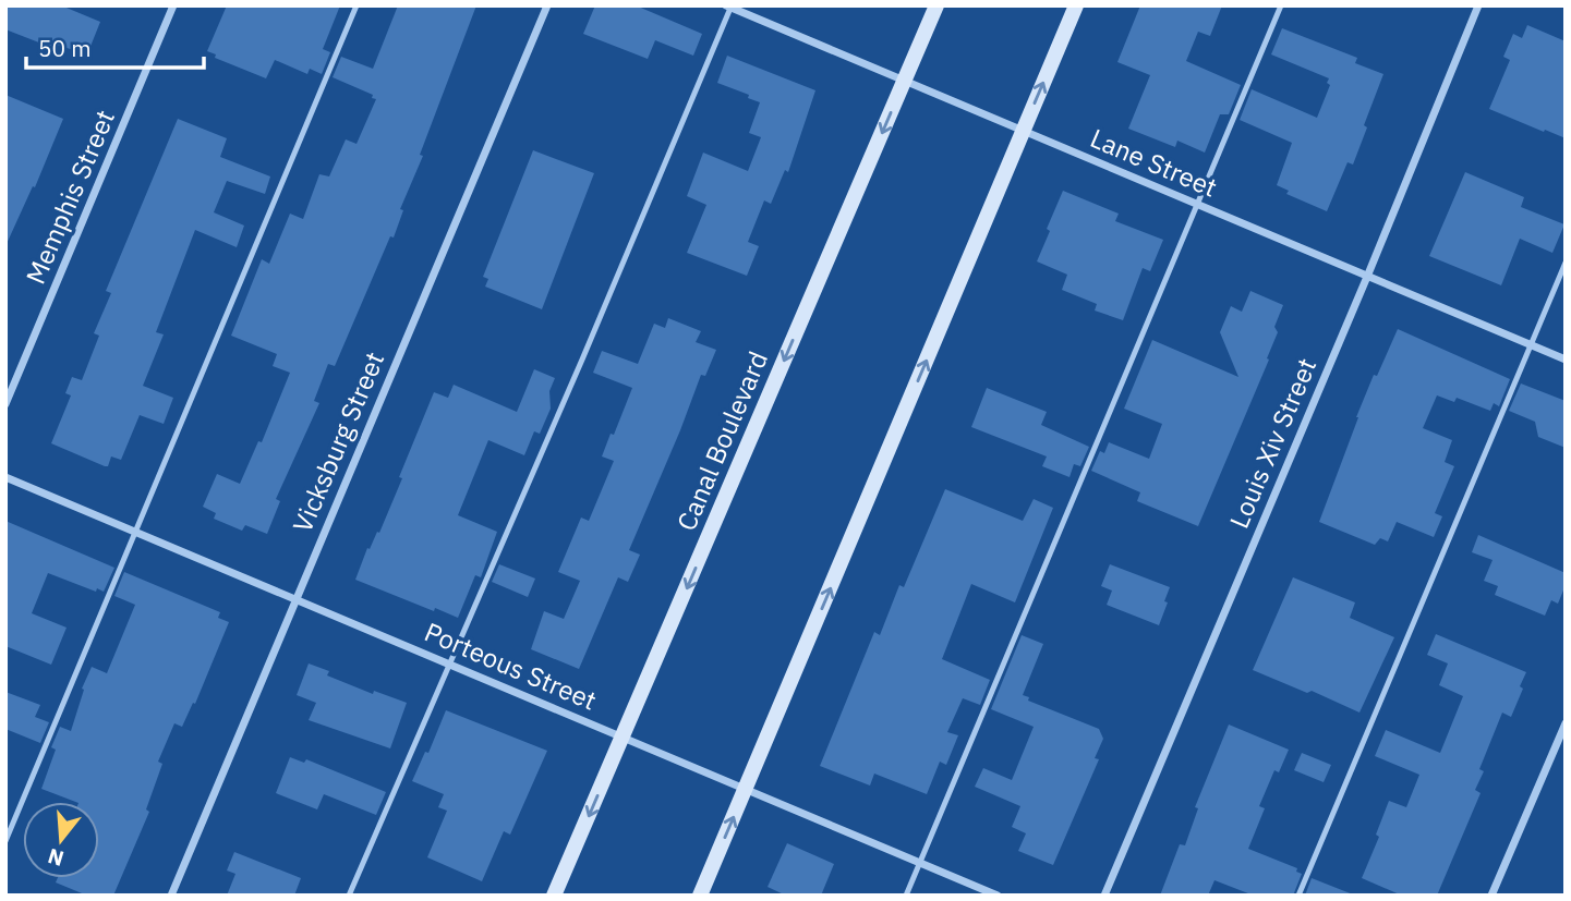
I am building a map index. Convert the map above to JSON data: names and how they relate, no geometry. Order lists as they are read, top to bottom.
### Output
{
  "streets": {
    "main road": ["Canal Boulevard"],
    "street": [
      "Lane Street",
      "Memphis Street",
      "Vicksburg Street",
      "Louis Xiv Street",
      "Porteous Street"
    ]
  },
  "crossings": [
    ["Lane Street", "Canal Boulevard"],
    ["Lane Street", "Louis Xiv Street"],
    ["Canal Boulevard", "Porteous Street"],
    ["Vicksburg Street", "Porteous Street"]
  ],
  "scale_bar": "50 m",
  "north": "bottom"
}
